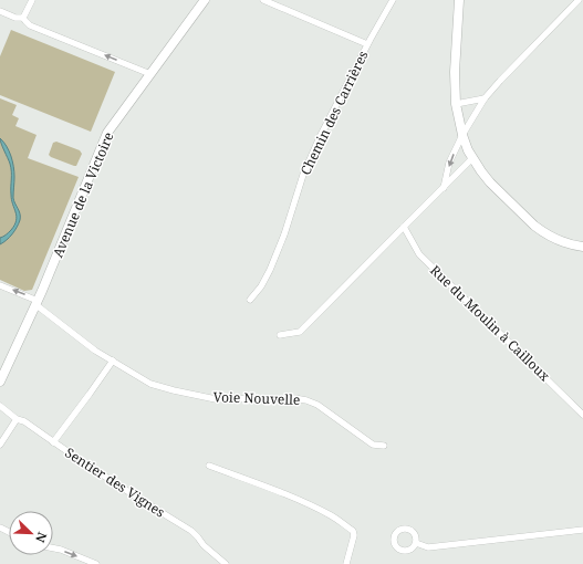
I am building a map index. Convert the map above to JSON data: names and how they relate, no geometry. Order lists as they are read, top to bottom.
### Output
{
  "streets": {
    "street": [
      "Chemin des Carrières",
      "Avenue de la Victoire",
      "Rue du Moulin à Cailloux",
      "Voie Nouvelle",
      "Sentier des Vignes"
    ]
  },
  "crossings": [
    ["Avenue de la Victoire", "Voie Nouvelle"]
  ],
  "north": "bottom right"
}
